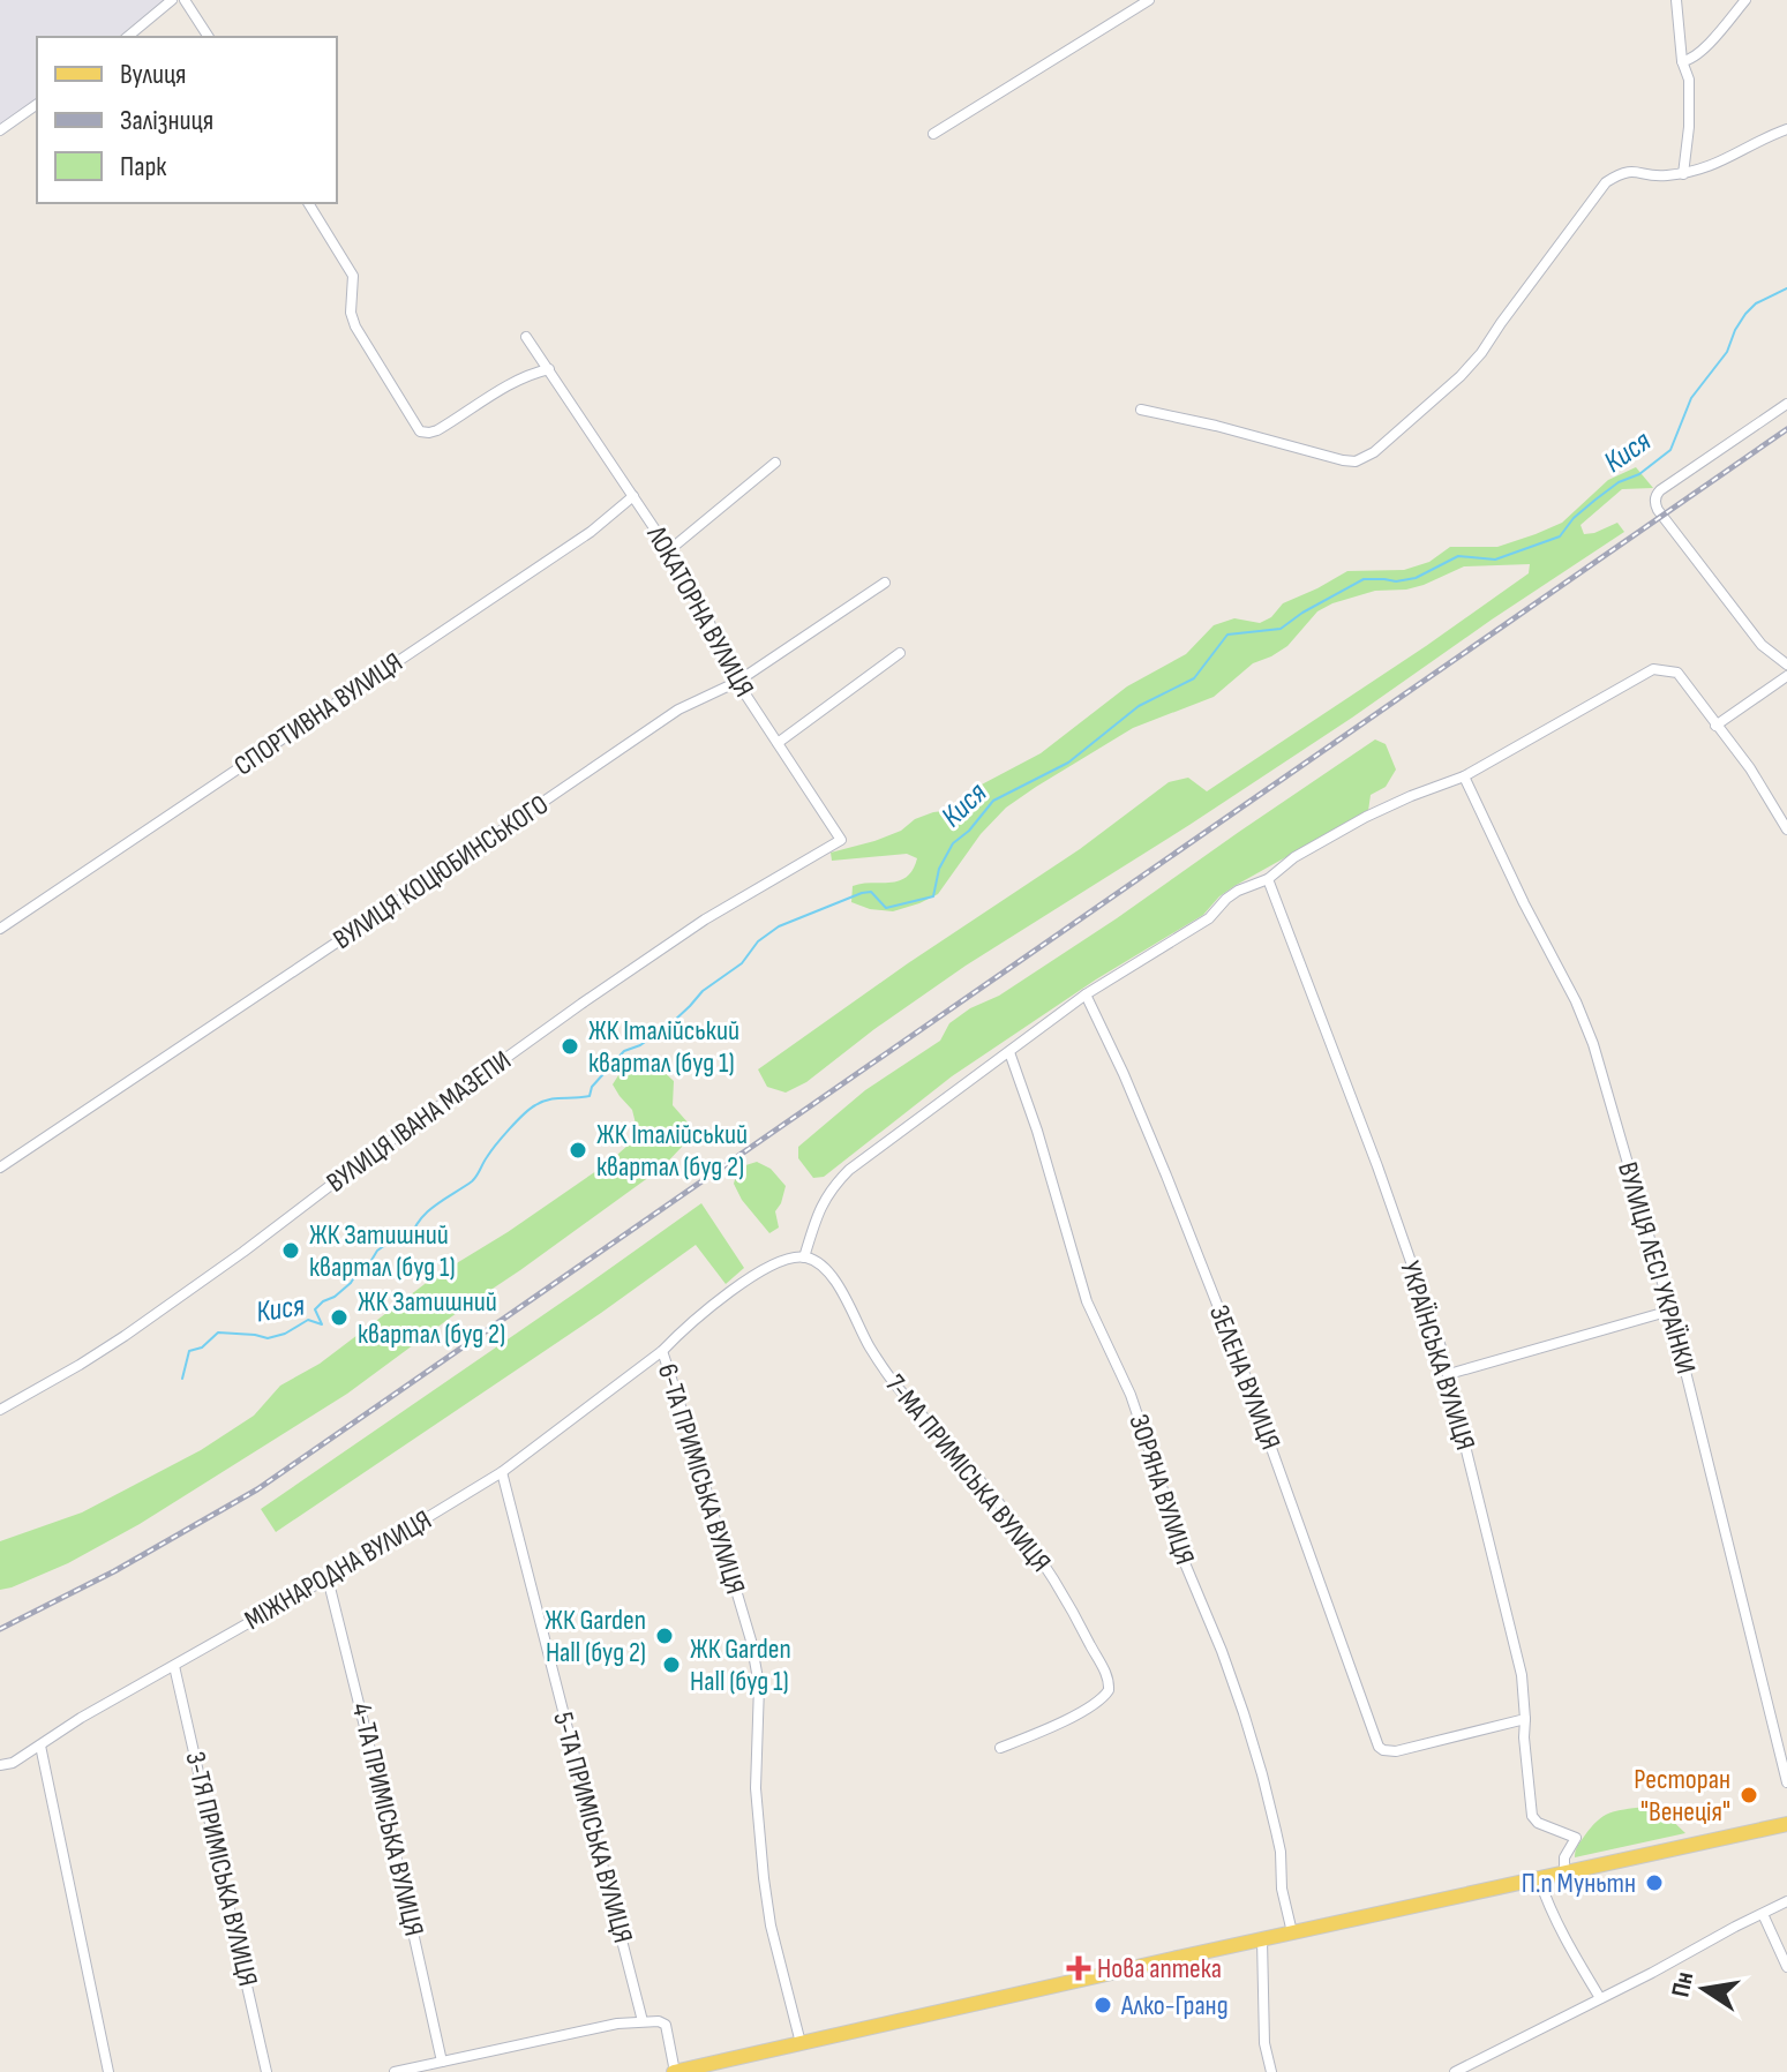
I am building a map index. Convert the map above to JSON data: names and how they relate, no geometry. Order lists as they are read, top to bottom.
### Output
{
  "streets": {
    "street": [
      "ЛОКАТОРНА ВУЛИЦЯ",
      "СПОРТИВНА ВУЛИЦЯ",
      "ВУЛИЦЯ КОЦЮБИНСЬКОГО",
      "ВУЛИЦЯ ІВАНА МАЗЕПИ",
      "ВУЛИЦЯ ЛЕСІ УКРАЇНКИ",
      "УКРАЇНСЬКА ВУЛИЦЯ",
      "ЗЕЛЕНА ВУЛИЦЯ",
      "7-МА ПРИМІСЬКА ВУЛИЦЯ",
      "6-ТА ПРИМІСЬКА ВУЛИЦЯ",
      "ЗОРЯНА ВУЛИЦЯ",
      "МІЖНАРОДНА ВУЛИЦЯ",
      "4-ТА ПРИМІСЬКА ВУЛИЦЯ",
      "5-ТА ПРИМІСЬКА ВУЛИЦЯ",
      "3-ТЯ ПРИМІСЬКА ВУЛИЦЯ"
    ]
  },
  "crossings": [
    ["ЛОКАТОРНА ВУЛИЦЯ", "СПОРТИВНА ВУЛИЦЯ"],
    ["ЛОКАТОРНА ВУЛИЦЯ", "ВУЛИЦЯ КОЦЮБИНСЬКОГО"],
    ["ЛОКАТОРНА ВУЛИЦЯ", "ВУЛИЦЯ ІВАНА МАЗЕПИ"],
    ["УКРАЇНСЬКА ВУЛИЦЯ", "ЗЕЛЕНА ВУЛИЦЯ"],
    ["7-МА ПРИМІСЬКА ВУЛИЦЯ", "МІЖНАРОДНА ВУЛИЦЯ"],
    ["6-ТА ПРИМІСЬКА ВУЛИЦЯ", "МІЖНАРОДНА ВУЛИЦЯ"],
    ["МІЖНАРОДНА ВУЛИЦЯ", "4-ТА ПРИМІСЬКА ВУЛИЦЯ"],
    ["МІЖНАРОДНА ВУЛИЦЯ", "5-ТА ПРИМІСЬКА ВУЛИЦЯ"],
    ["МІЖНАРОДНА ВУЛИЦЯ", "3-ТЯ ПРИМІСЬКА ВУЛИЦЯ"]
  ],
  "water": ["Кися"],
  "places": {
    "other": [
      "ЖК Італійський квартал (буд 1)",
      "ЖК Італійський квартал (буд 2)",
      "ЖК Затишний квартал (буд 1)",
      "ЖК Затишний квартал (буд 2)",
      "ЖК Garden Hall (буд 2)",
      "ЖК Garden Hall (буд 1)",
      "Ресторан \"Венеція\"",
      "П.п Муньтн",
      "Алко-Гранд"
    ],
    "health": ["Нова аптека"]
  },
  "legend": ["Вулиця", "Залізниця", "Парк"],
  "north": "left"
}
